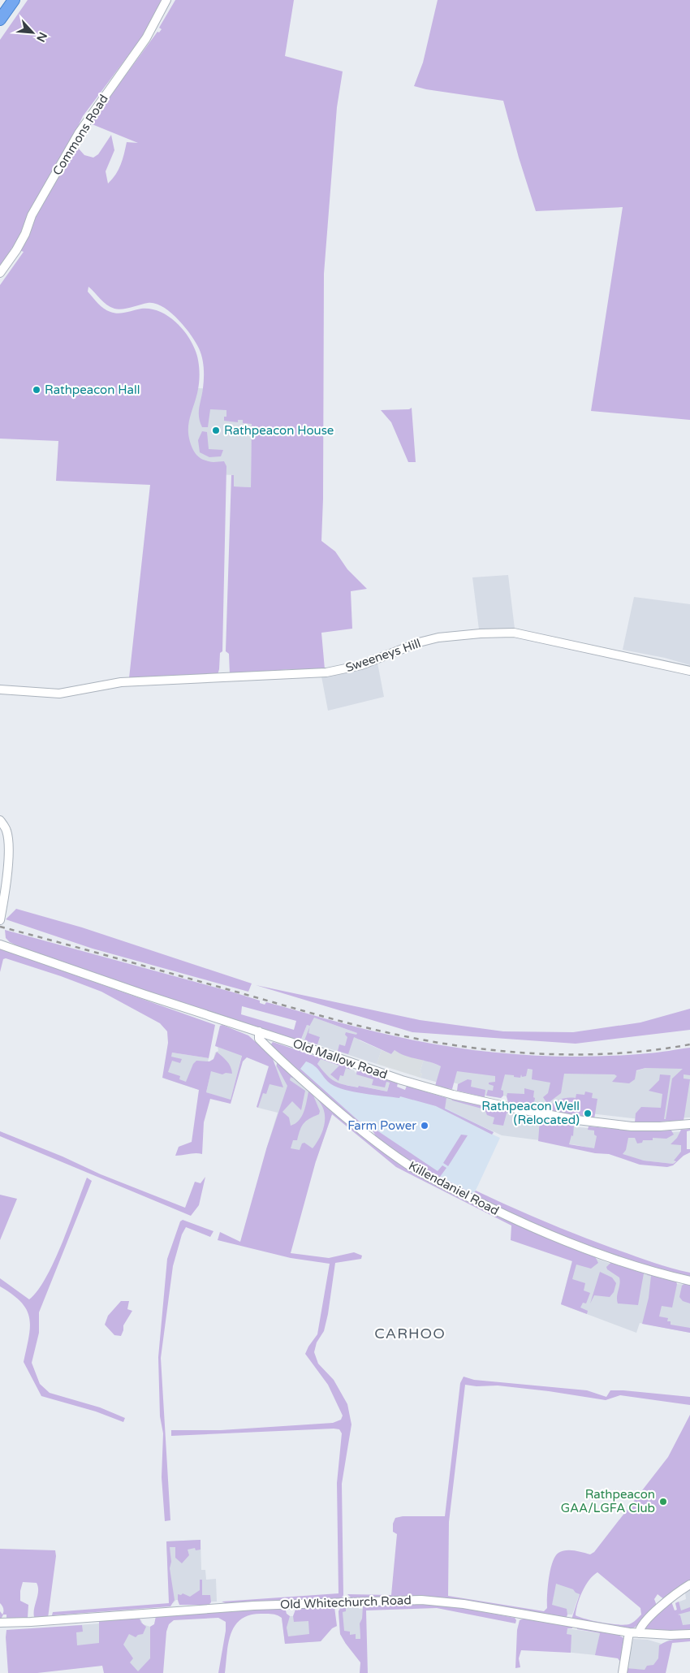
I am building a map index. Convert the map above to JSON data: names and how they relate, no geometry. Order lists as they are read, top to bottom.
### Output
{
  "streets": {
    "street": [
      "Commons Road",
      "Sweeneys Hill",
      "Old Mallow Road",
      "Killendaniel Road",
      "Old Whitechurch Road"
    ]
  },
  "crossings": [
    ["Old Mallow Road", "Killendaniel Road"]
  ],
  "districts": ["CARHOO"],
  "places": [
    "Rathpeacon Hall",
    "Rathpeacon House",
    "Rathpeacon Well (Relocated)",
    "Farm Power",
    "Rathpeacon GAA/LGFA Club"
  ],
  "north": "bottom right"
}
